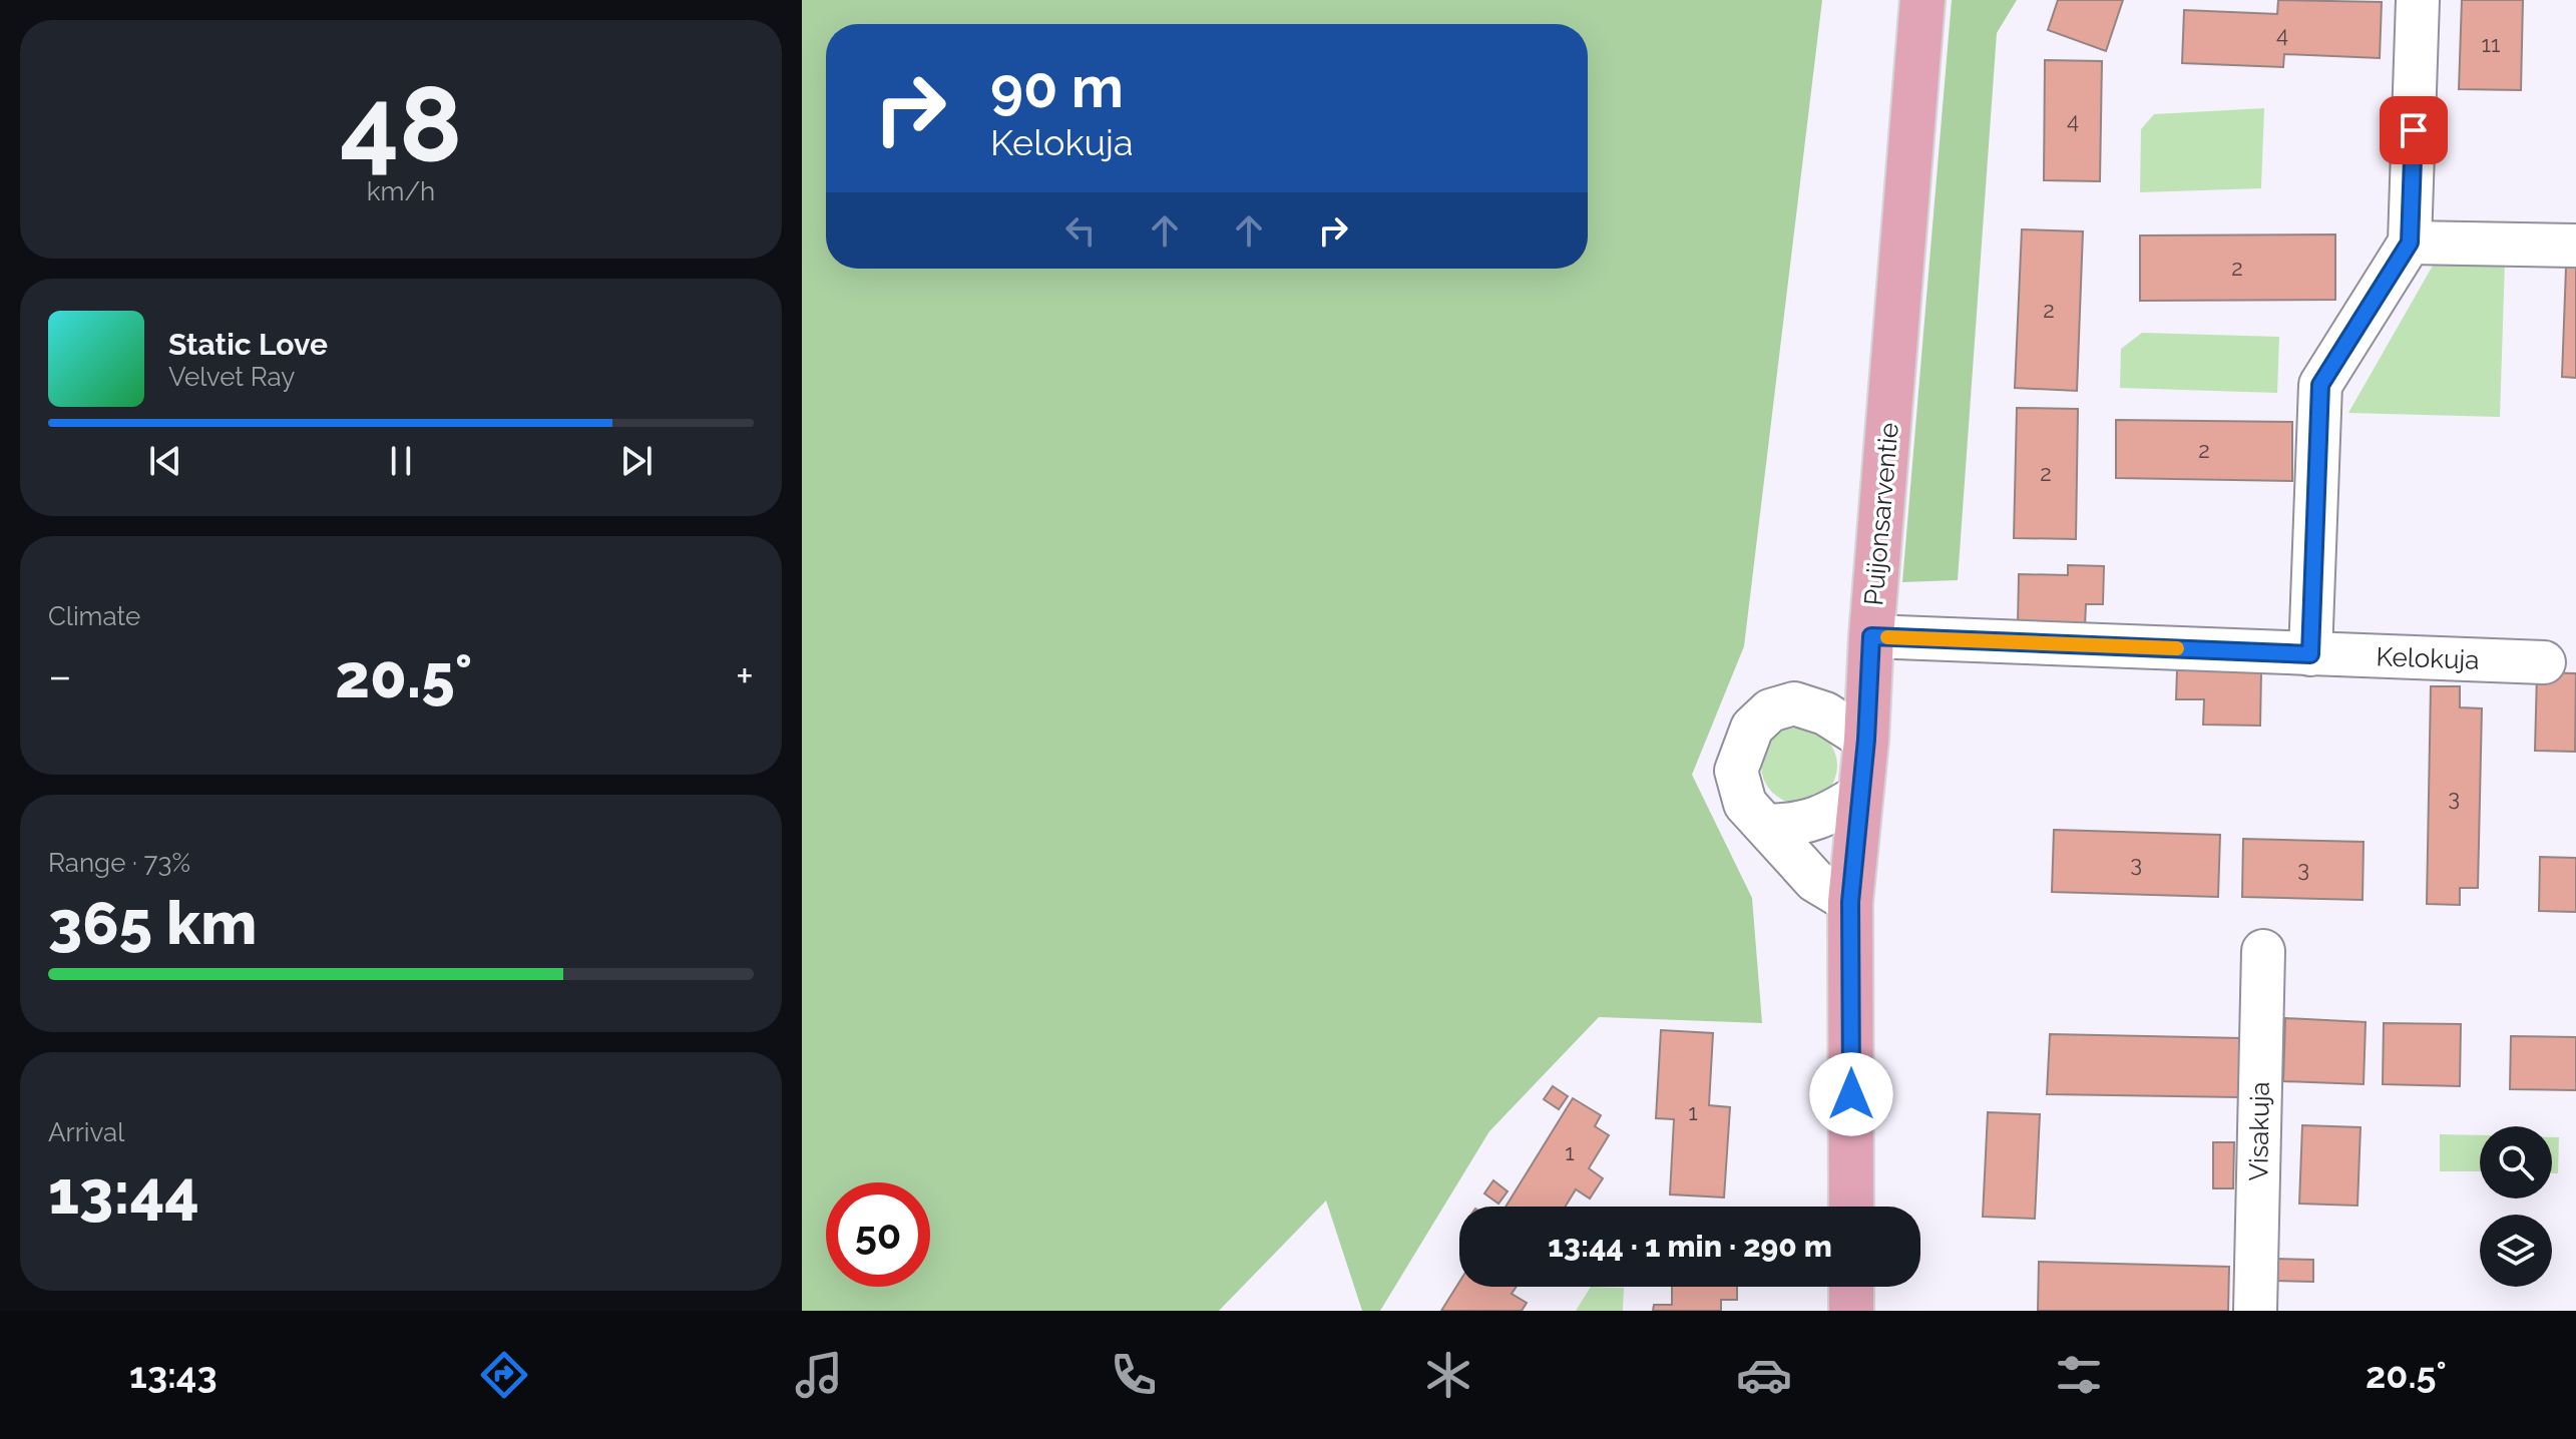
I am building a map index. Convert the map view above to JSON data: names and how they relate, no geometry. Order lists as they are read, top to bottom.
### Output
{
  "streets": {
    "main road": ["Puijonsarventie"],
    "street": ["Kelokuja", "Visakuja"]
  },
  "crossings": [
    ["Puijonsarventie", "Kelokuja"]
  ],
  "house_numbers": [
    "4",
    "11",
    "4",
    "2",
    "2",
    "2",
    "2",
    "3",
    "3",
    "3",
    "1",
    "1"
  ],
  "page": {
    "tile": [
      ["48", "km/h"],
      "Climate",
      ["Range · 73%", "365 km"],
      ["Arrival", "13:44"]
    ],
    "turn": ["90 m", "Kelokuja"],
    "song": ["Static Love", "Velvet Ray"],
    "heat": ["−", "20.5°", "+"],
    "limit": "50",
    "trip": "13:44 · 1 min · 290 m",
    "tabs": ["13:43", "20.5°"]
  }
}
